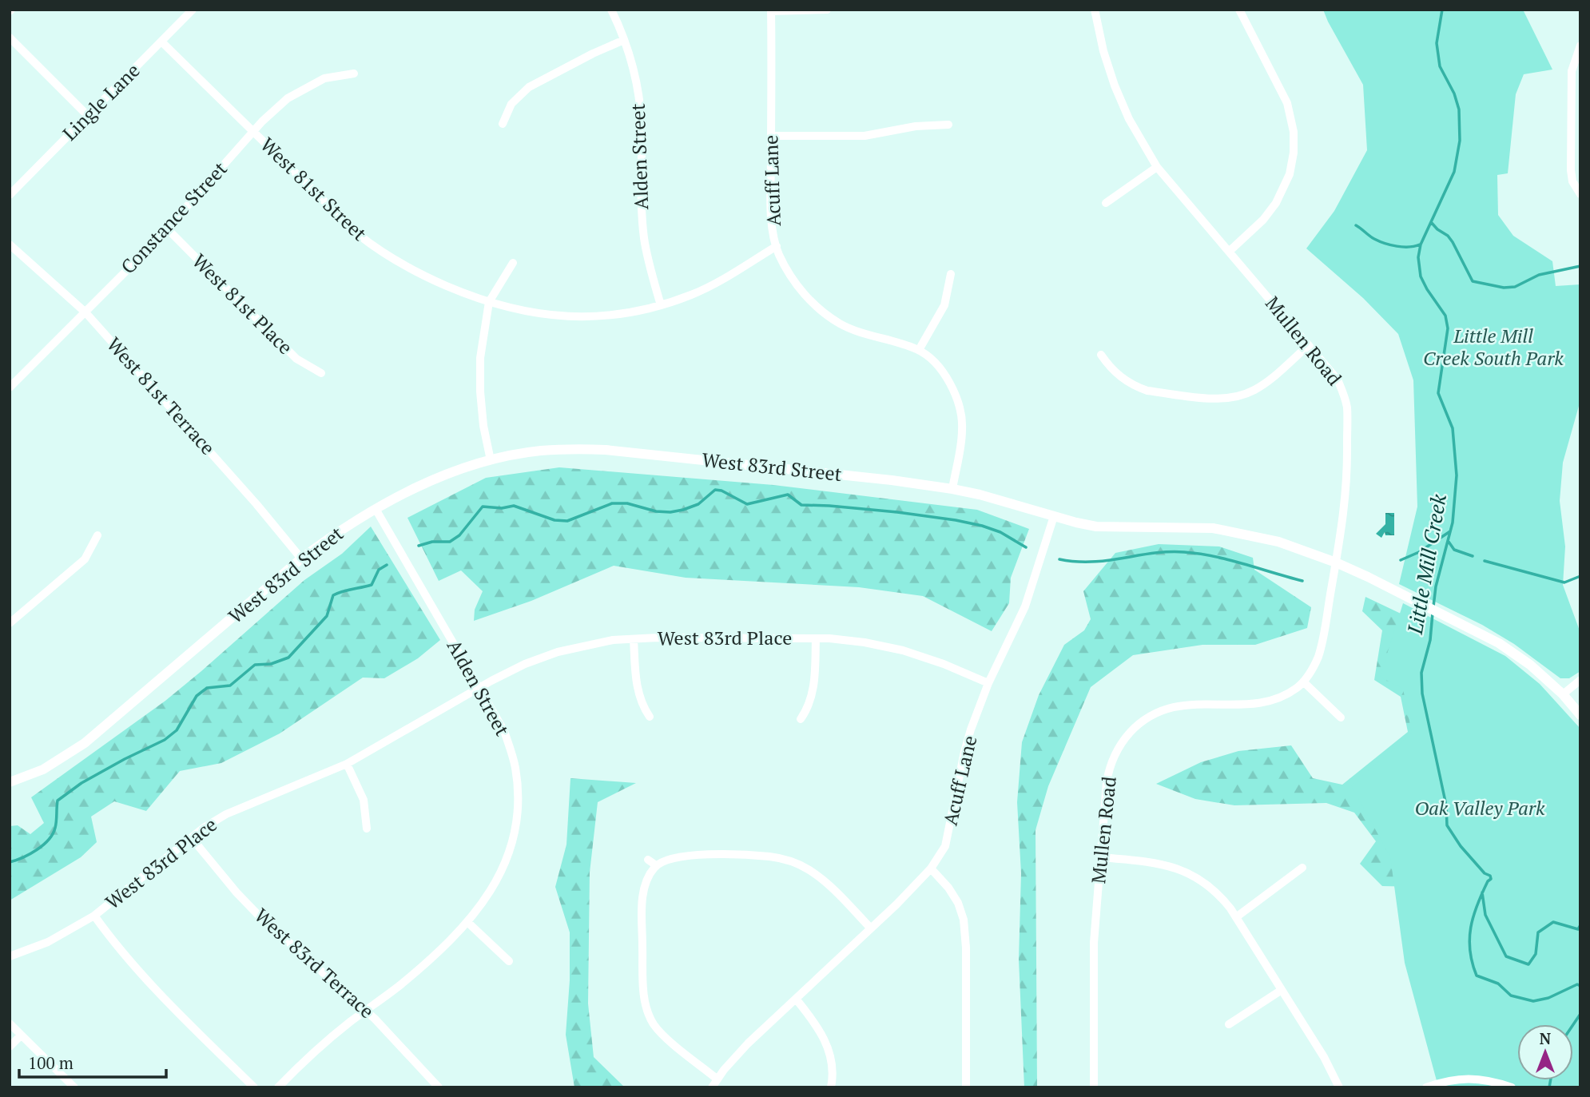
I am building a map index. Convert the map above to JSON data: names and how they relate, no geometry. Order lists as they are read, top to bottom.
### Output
{
  "streets": {
    "street": [
      "Lingle Lane",
      "Alden Street",
      "Acuff Lane",
      "West 81st Street",
      "Constance Street",
      "West 81st Place",
      "Mullen Road",
      "West 81st Terrace",
      "West 83rd Street",
      "West 83rd Place",
      "West 83rd Terrace"
    ]
  },
  "crossings": [
    ["Lingle Lane", "West 81st Street"],
    ["Alden Street", "West 81st Street"],
    ["Alden Street", "West 83rd Street"],
    ["Alden Street", "West 83rd Place"],
    ["Alden Street", "West 83rd Terrace"],
    ["Acuff Lane", "West 81st Street"],
    ["Acuff Lane", "West 83rd Street"],
    ["Acuff Lane", "West 83rd Place"],
    ["West 81st Street", "Constance Street"],
    ["Constance Street", "West 81st Place"],
    ["Constance Street", "West 81st Terrace"],
    ["Mullen Road", "West 83rd Street"],
    ["West 81st Terrace", "West 83rd Street"],
    ["West 83rd Place", "West 83rd Terrace"]
  ],
  "water": ["Little Mill Creek"],
  "parks": ["Little Mill Creek South Park", "Oak Valley Park"],
  "scale_bar": "100 m",
  "north": "top"
}
